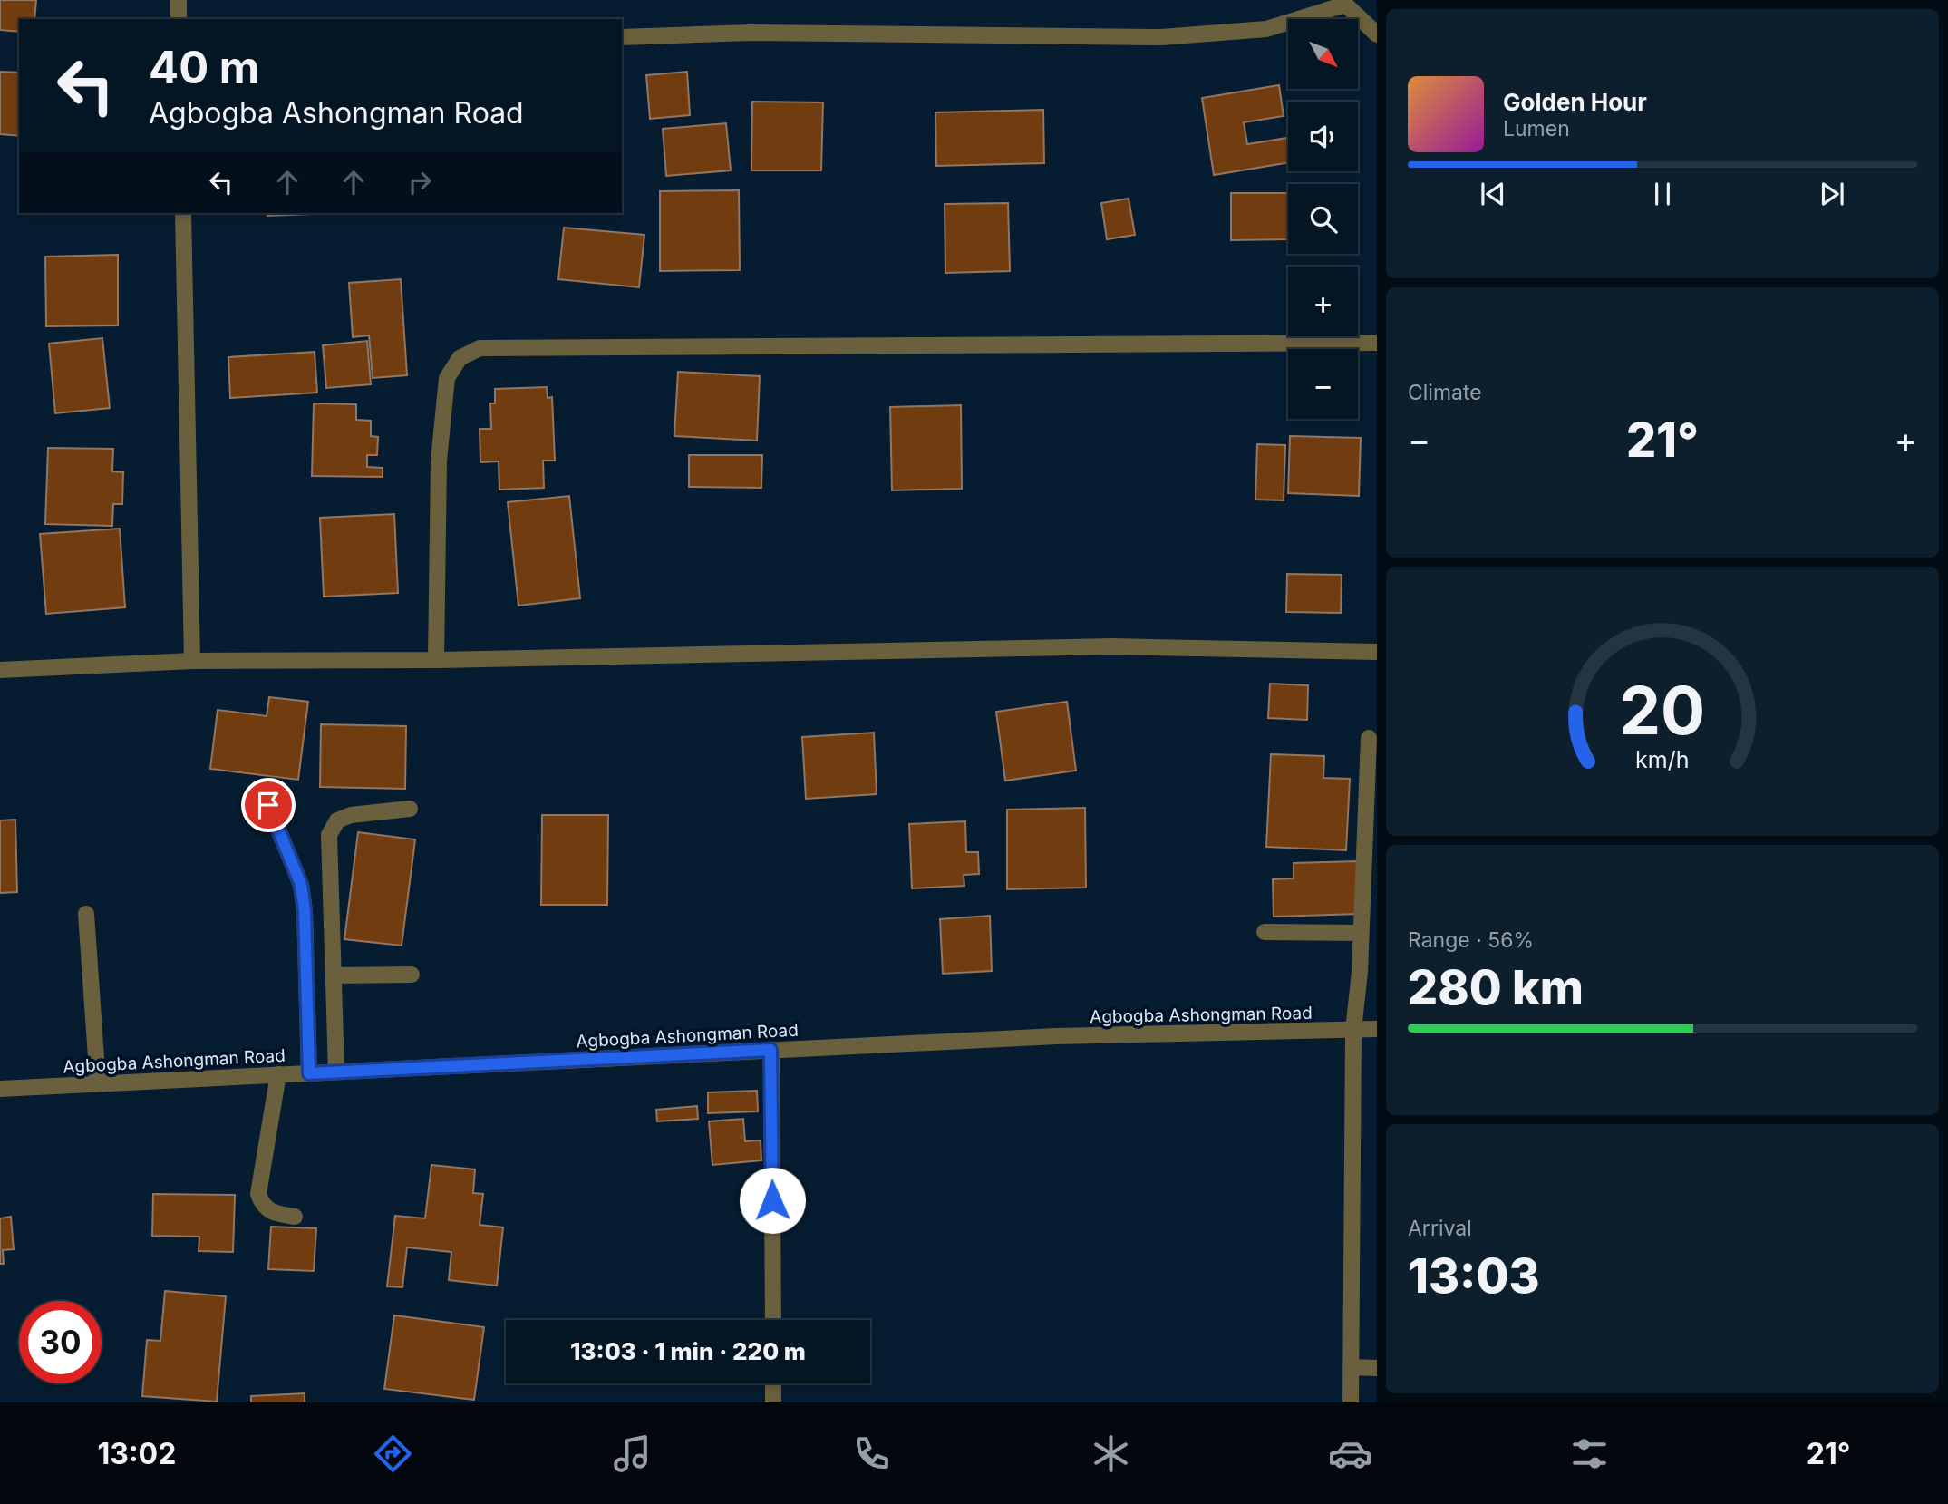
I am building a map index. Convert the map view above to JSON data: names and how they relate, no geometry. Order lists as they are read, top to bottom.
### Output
{
  "streets": {
    "street": ["Agbogba Ashongman Road"]
  },
  "north": "bottom right",
  "page": {
    "map_buttons": ["+", "−"],
    "turn": ["40 m", "Agbogba Ashongman Road"],
    "song": ["Golden Hour", "Lumen"],
    "tile": [
      "Climate",
      ["Range · 56%", "280 km"],
      ["Arrival", "13:03"]
    ],
    "heat": ["−", "21°", "+"],
    "limit": "30",
    "trip": "13:03 · 1 min · 220 m",
    "tabs": ["13:02", "21°"],
    "gauge": ["20", "km/h"]
  }
}
